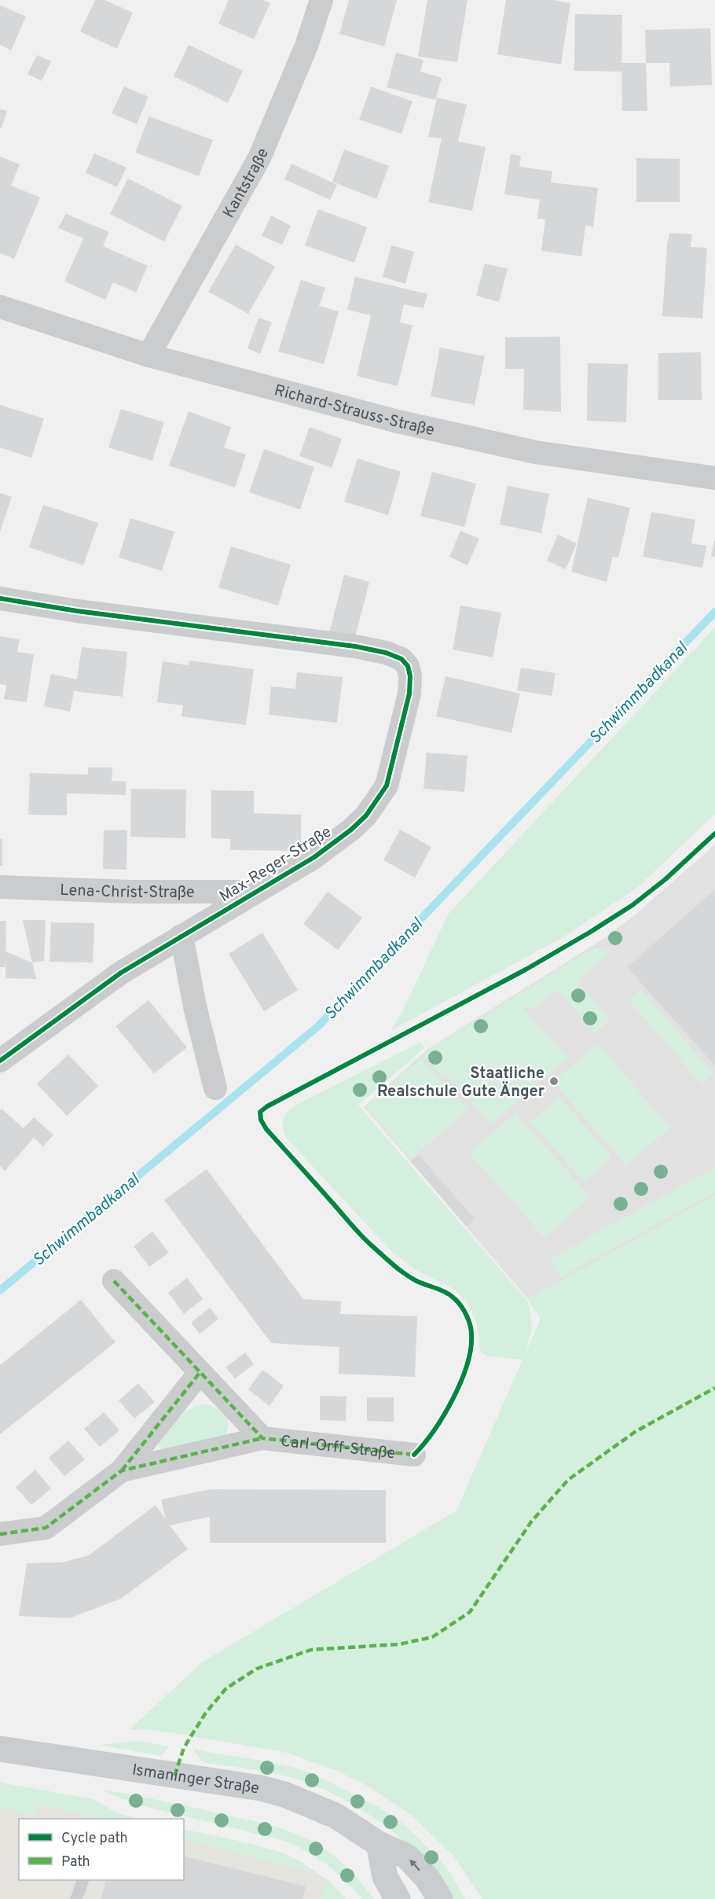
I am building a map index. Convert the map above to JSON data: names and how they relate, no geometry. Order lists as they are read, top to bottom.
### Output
{
  "streets": {
    "street": [
      "Kantstraße",
      "Richard-Strauss-Straße",
      "Max-Reger-Straße",
      "Lena-Christ-Straße",
      "Carl-Orff-Straße",
      "Ismaninger Straße"
    ]
  },
  "crossings": [
    ["Kantstraße", "Richard-Strauss-Straße"],
    ["Max-Reger-Straße", "Lena-Christ-Straße"]
  ],
  "water": ["Schwimmbadkanal"],
  "places": ["Staatliche Realschule Gute Änger"],
  "legend": ["Cycle path", "Path"]
}
